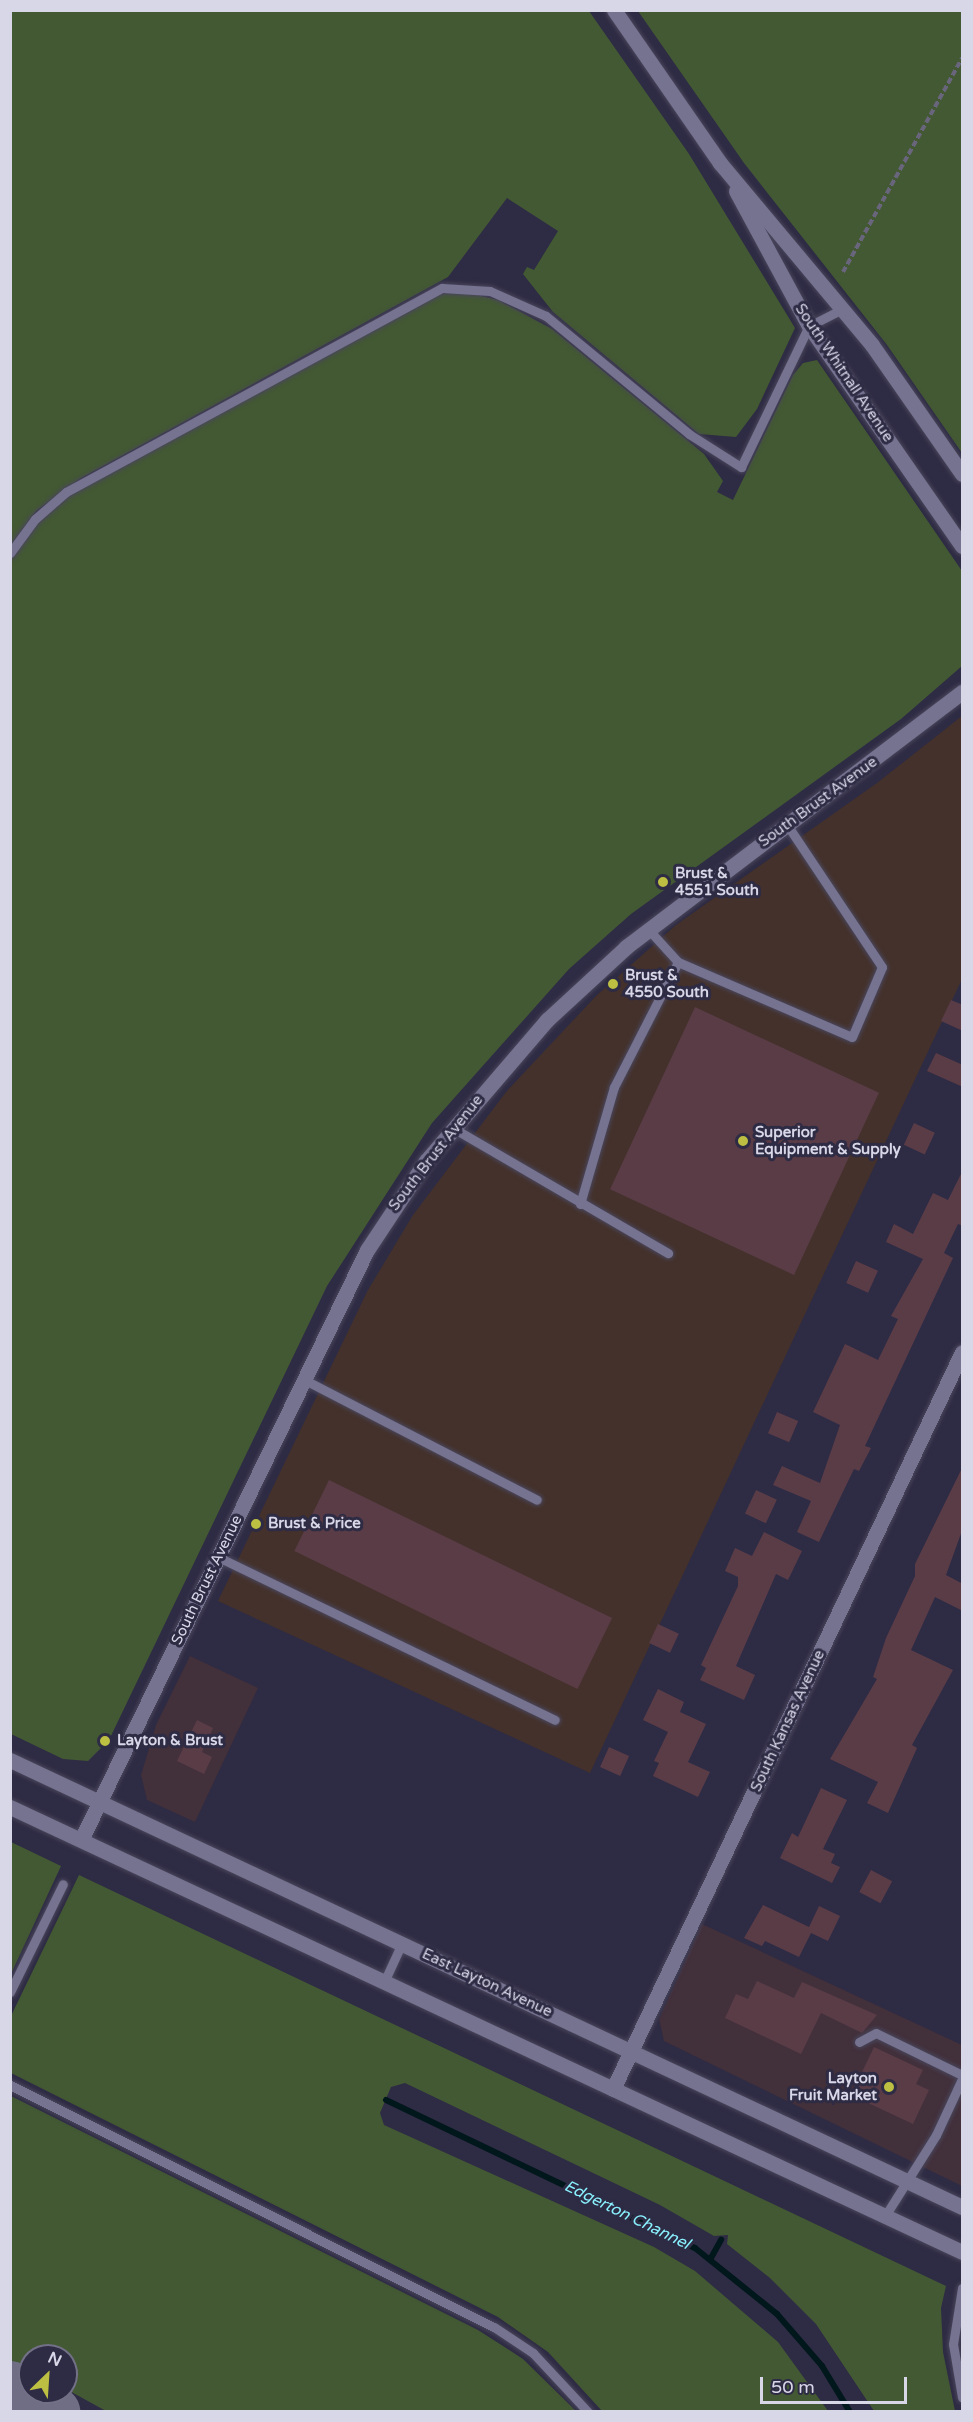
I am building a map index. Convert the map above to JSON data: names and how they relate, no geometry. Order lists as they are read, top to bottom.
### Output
{
  "streets": {
    "street": [
      "South Whitnall Avenue",
      "South Brust Avenue",
      "South Kansas Avenue",
      "East Layton Avenue"
    ]
  },
  "crossings": [
    ["South Brust Avenue", "East Layton Avenue"],
    ["South Kansas Avenue", "East Layton Avenue"]
  ],
  "water": ["Edgerton Channel"],
  "places": [
    "Brust & 4551 South",
    "Brust & 4550 South",
    "Superior Equipment & Supply",
    "Brust & Price",
    "Layton & Brust",
    "Layton Fruit Market"
  ],
  "scale_bar": "50 m",
  "north": "top right"
}
